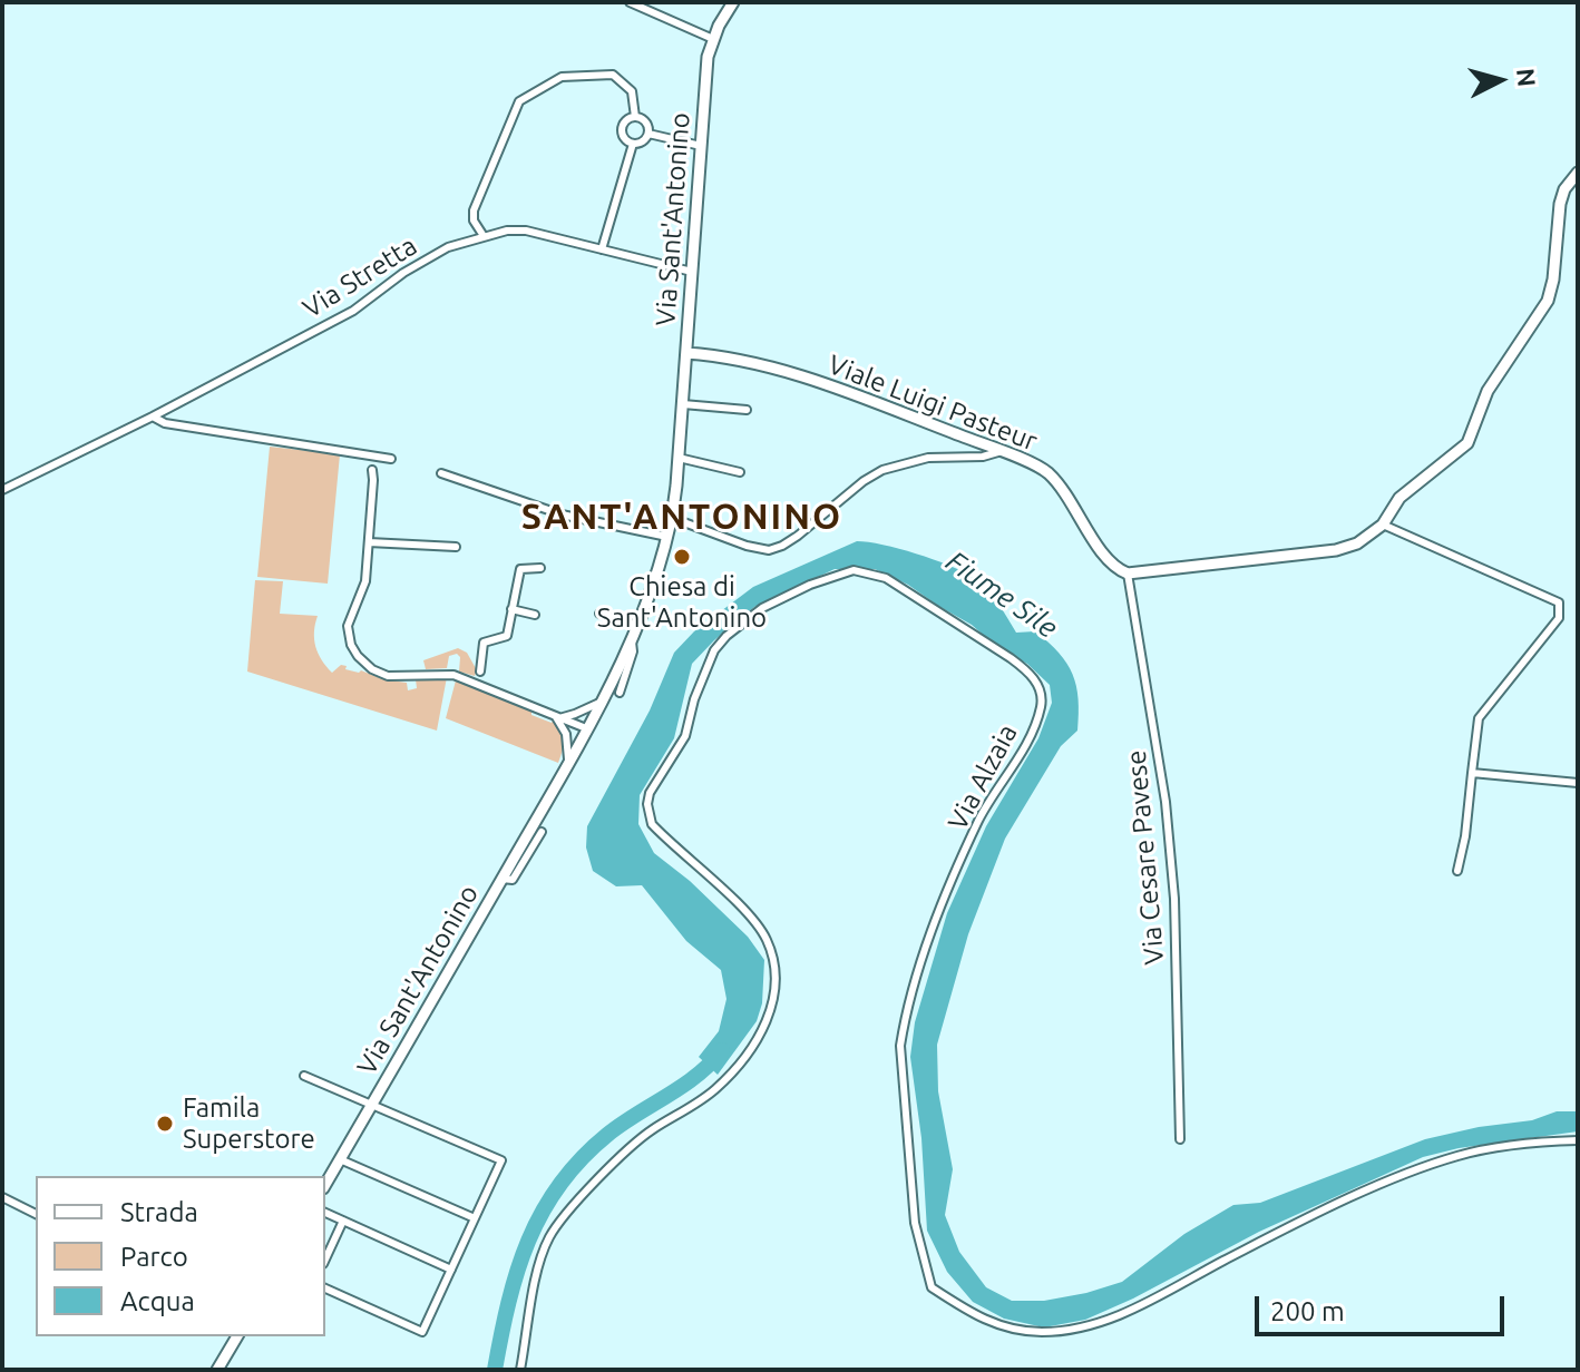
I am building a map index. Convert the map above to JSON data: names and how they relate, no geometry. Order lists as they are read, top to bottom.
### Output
{
  "streets": {
    "main road": ["Via Sant'Antonino", "Viale Luigi Pasteur"],
    "street": ["Via Stretta", "Via Alzaia", "Via Cesare Pavese"]
  },
  "crossings": [
    ["Via Sant'Antonino", "Via Stretta"],
    ["Via Sant'Antonino", "Viale Luigi Pasteur"],
    ["Viale Luigi Pasteur", "Via Cesare Pavese"]
  ],
  "districts": ["SANT'ANTONINO"],
  "water": ["Fiume Sile"],
  "places": ["Chiesa di Sant'Antonino", "Famila Superstore"],
  "legend": ["Strada", "Parco", "Acqua"],
  "scale_bar": "200 m",
  "north": "right"
}
